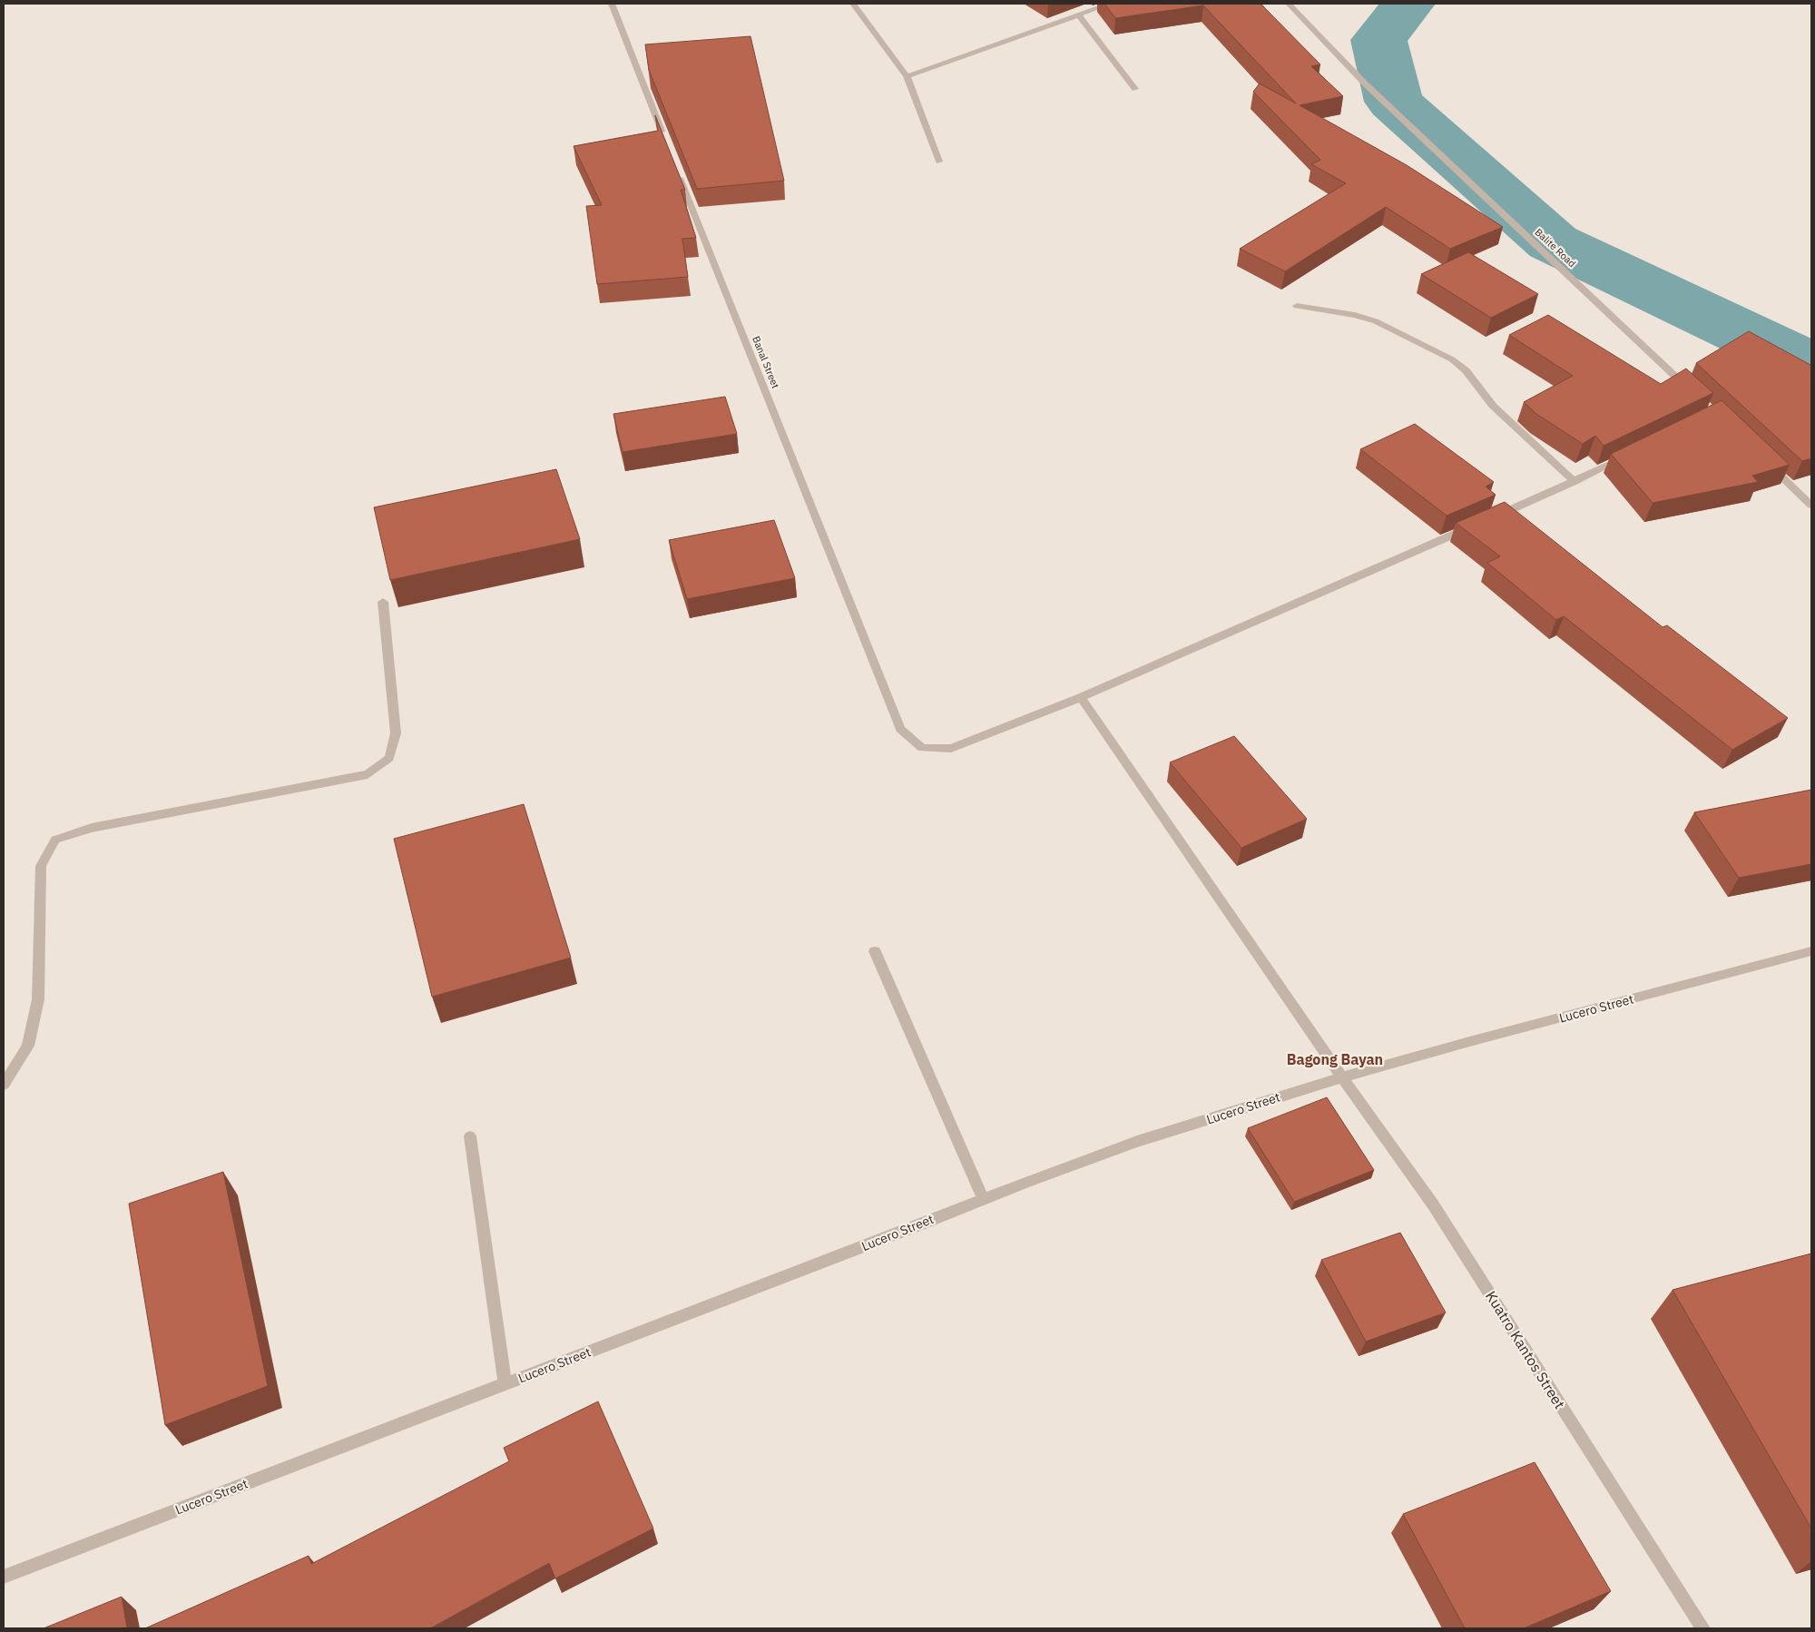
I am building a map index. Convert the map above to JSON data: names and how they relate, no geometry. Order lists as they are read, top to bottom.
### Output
{
  "streets": {
    "street": [
      "Balite Road",
      "Banal Street",
      "Lucero Street",
      "Kuatro Kantos Street"
    ]
  },
  "crossings": [
    ["Banal Street", "Kuatro Kantos Street"],
    ["Lucero Street", "Kuatro Kantos Street"]
  ],
  "districts": ["Bagong Bayan"]
}
